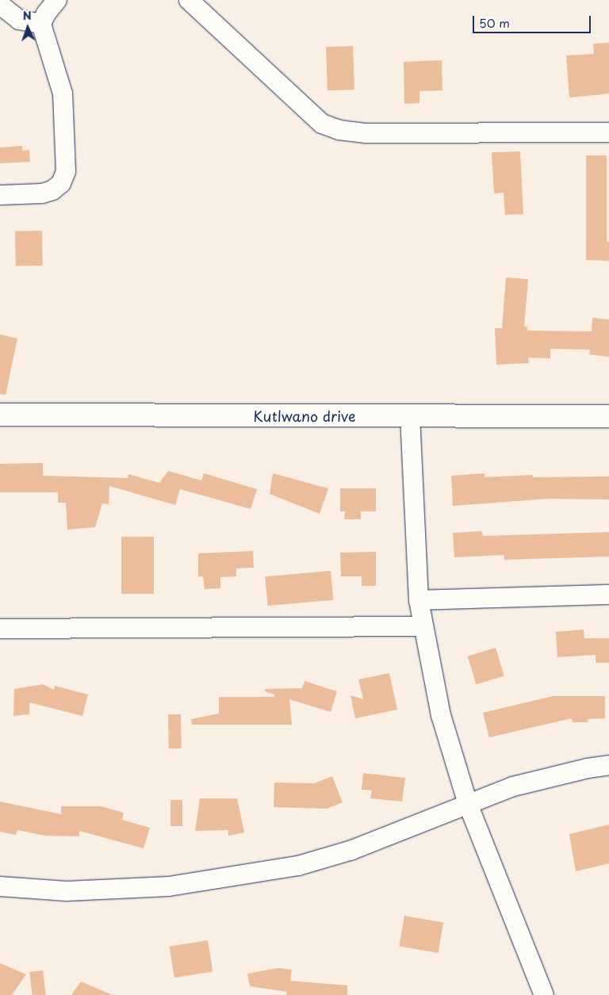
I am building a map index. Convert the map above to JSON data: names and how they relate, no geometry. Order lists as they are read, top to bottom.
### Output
{
  "streets": {
    "street": ["Kutlwano drive"]
  },
  "scale_bar": "50 m",
  "north": "top"
}
